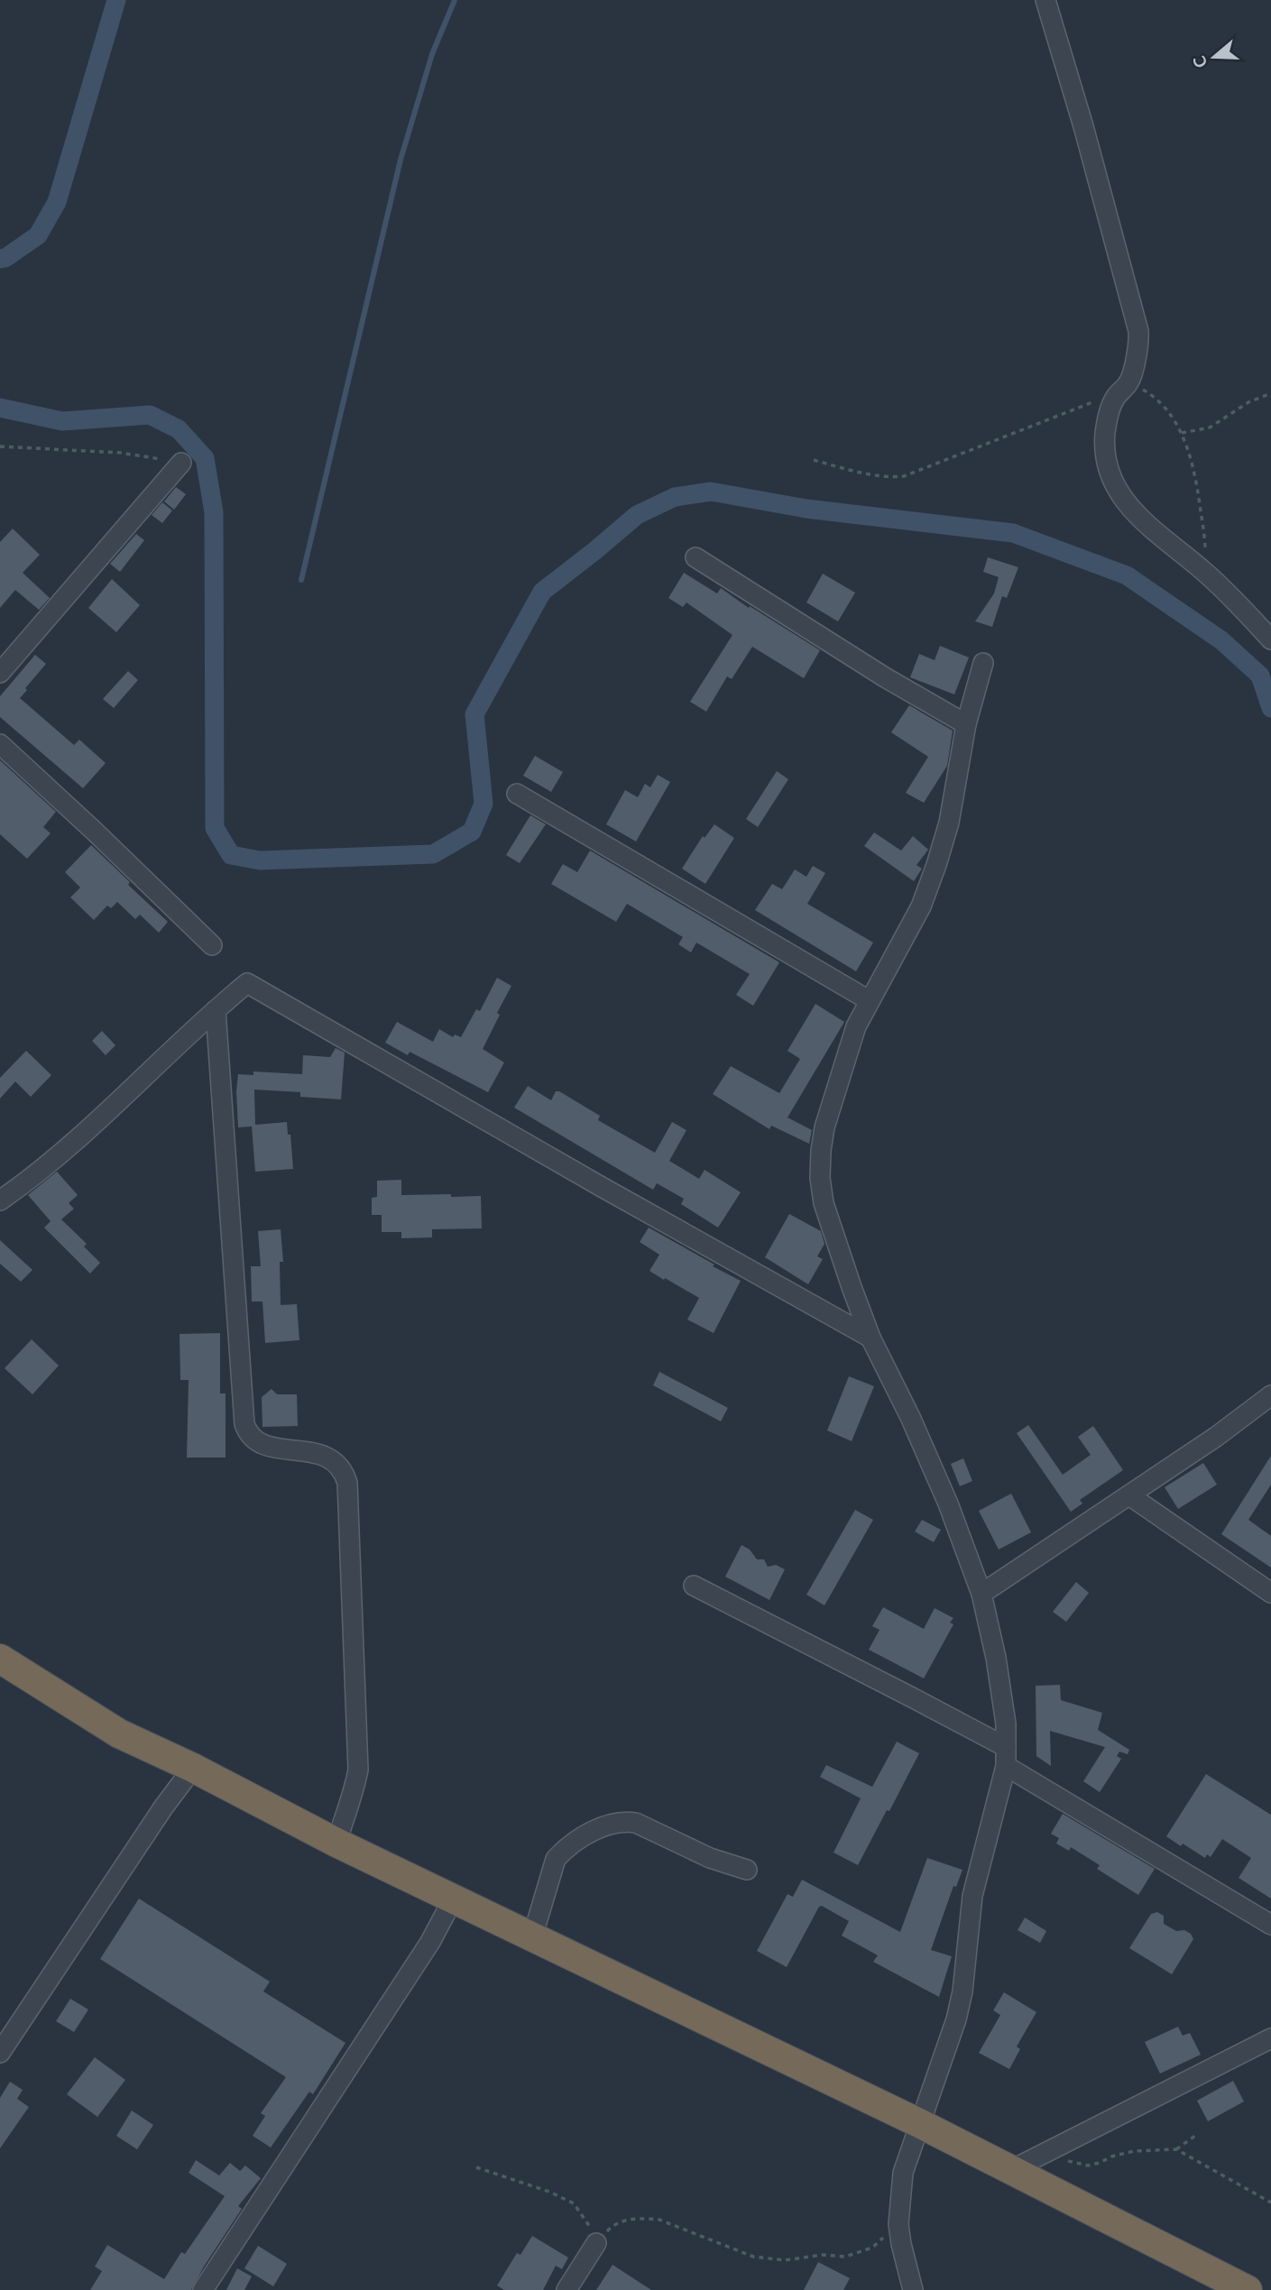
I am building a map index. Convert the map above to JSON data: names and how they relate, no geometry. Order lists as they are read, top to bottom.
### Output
{
  "north": "left"
}
